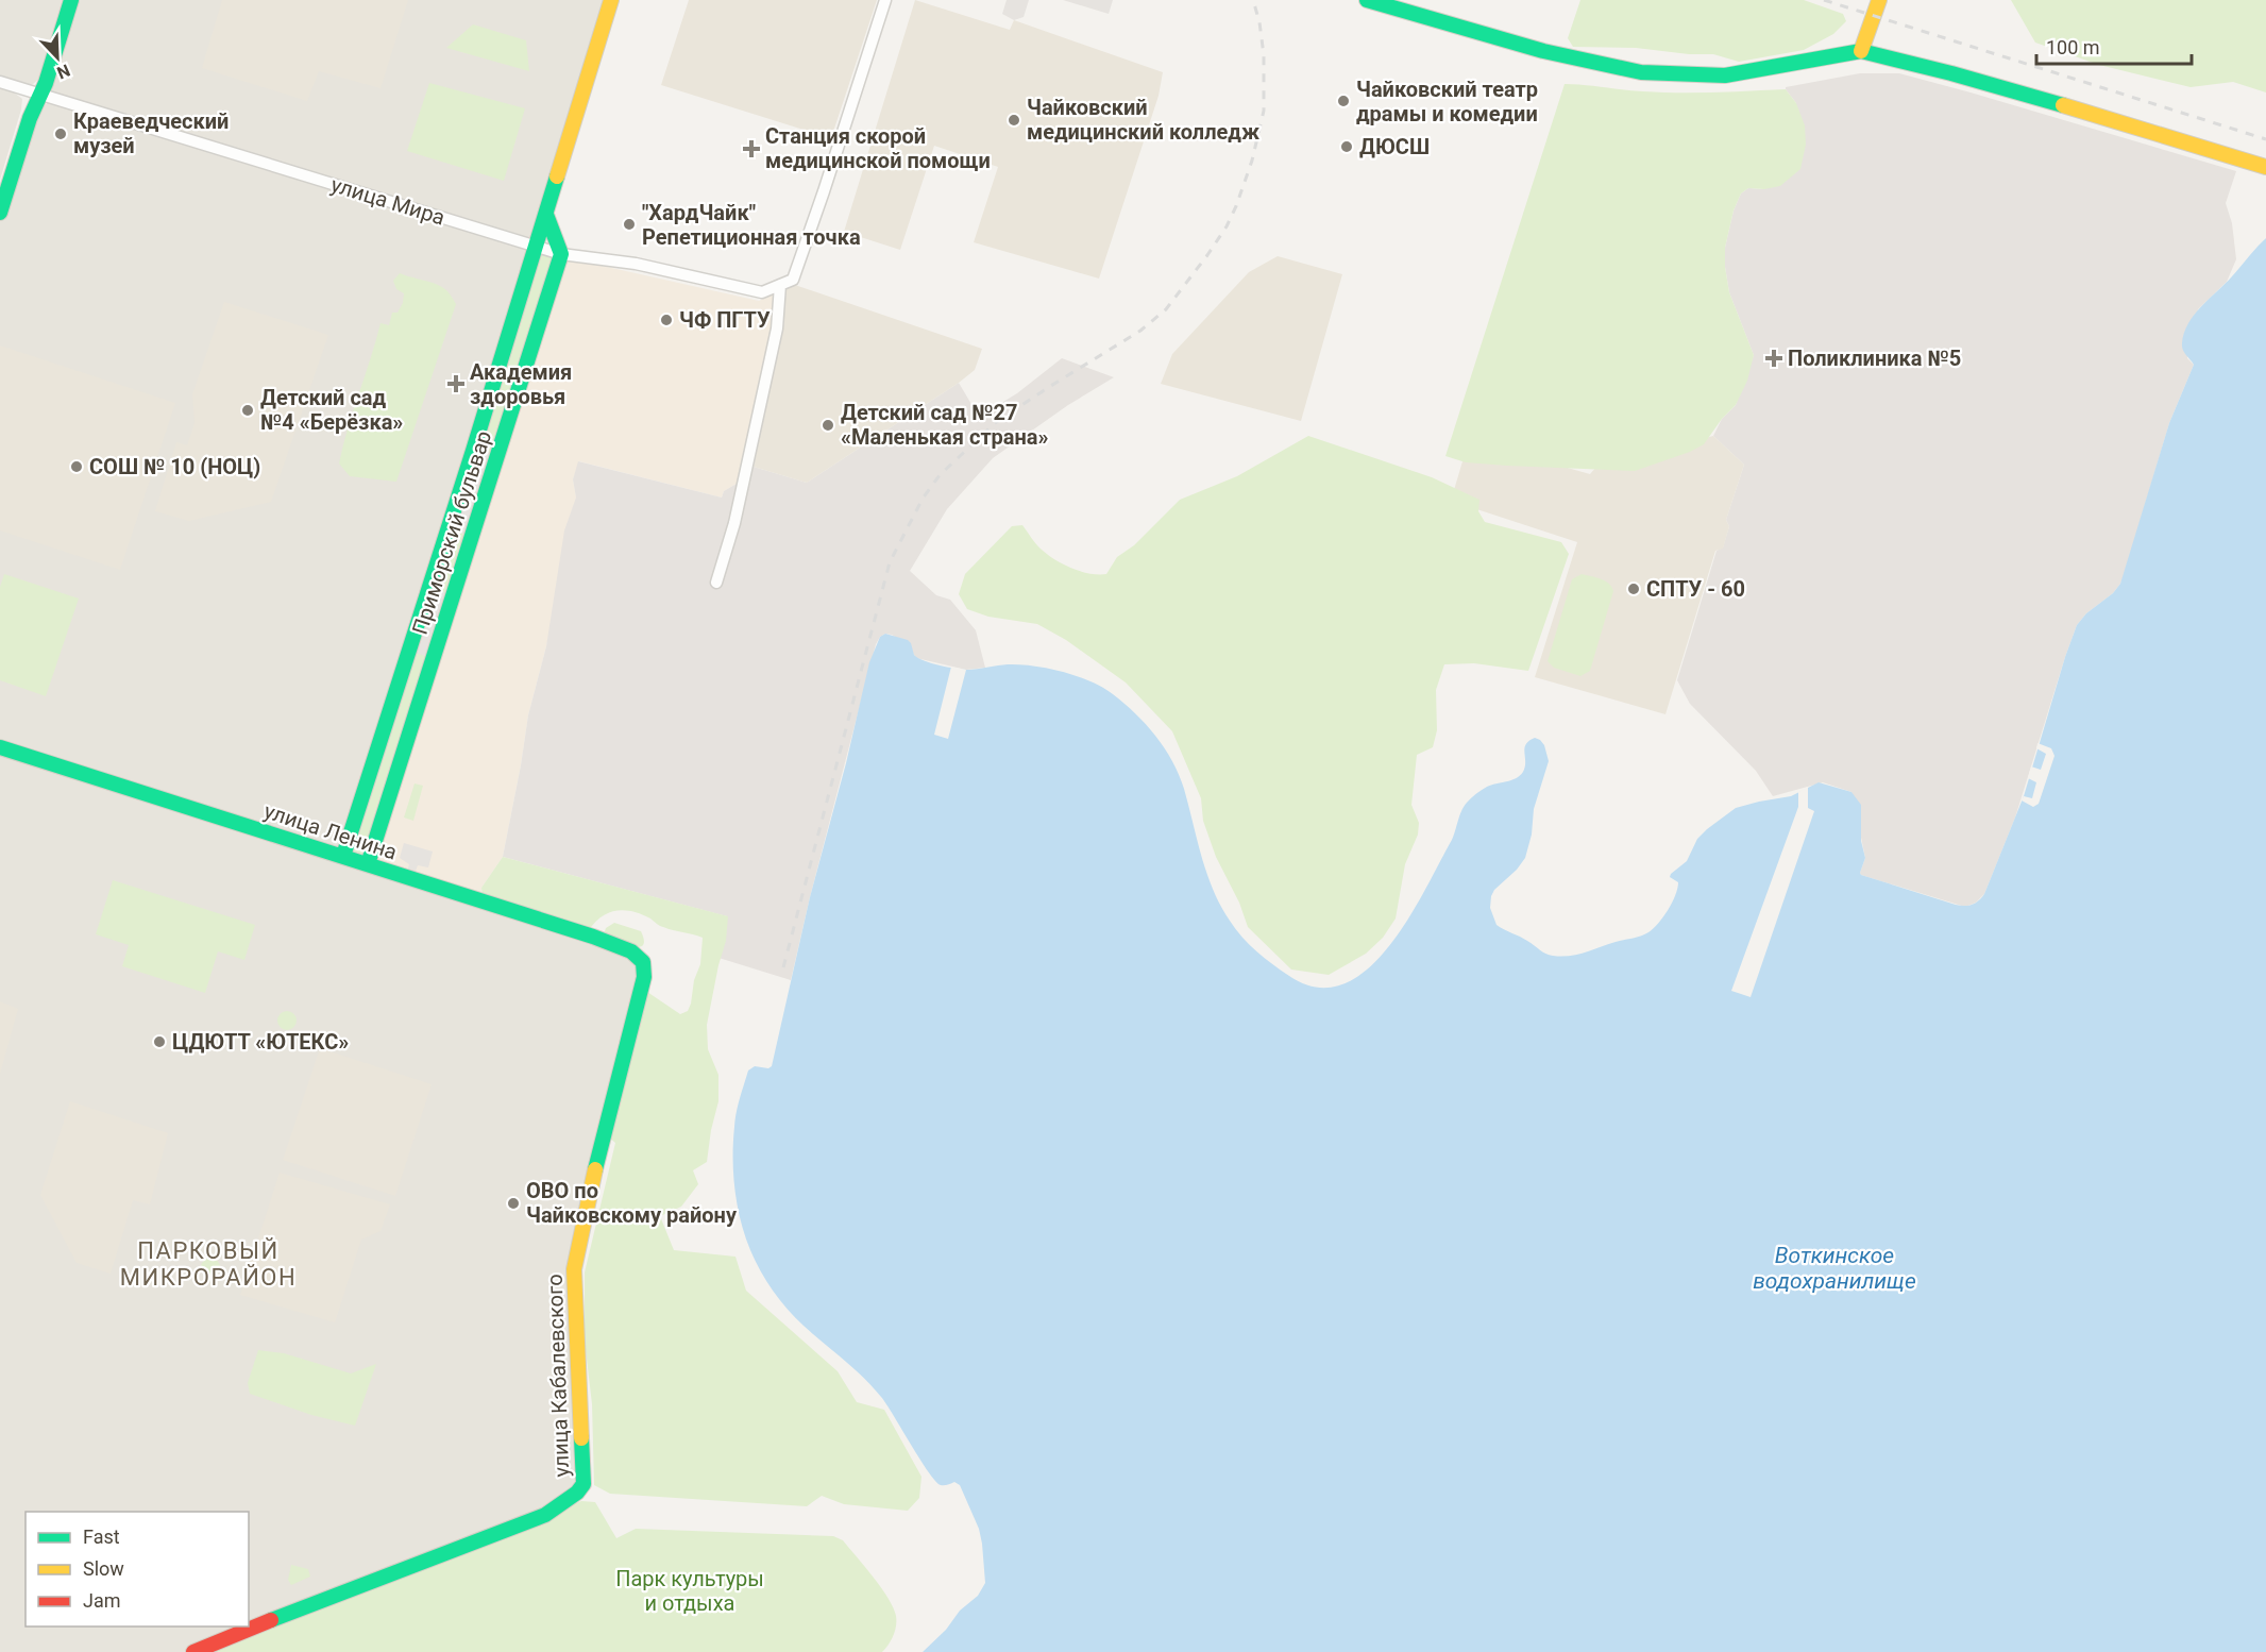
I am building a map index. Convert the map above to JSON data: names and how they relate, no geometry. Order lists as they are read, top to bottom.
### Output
{
  "streets": {
    "street": [
      "улица Мира",
      "Приморский бульвар",
      "улица Ленина",
      "улица Кабалевского"
    ]
  },
  "crossings": [
    ["улица Мира", "Приморский бульвар"],
    ["Приморский бульвар", "улица Ленина"],
    ["улица Ленина", "улица Кабалевского"]
  ],
  "districts": ["ПАРКОВЫЙ МИКРОРАЙОН"],
  "water": ["Воткинское водохранилище"],
  "parks": ["Парк культуры и отдыха"],
  "places": {
    "other": [
      "Чайковский театр драмы и комедии",
      "Чайковский медицинский колледж",
      "Краеведческий музей",
      "ДЮСШ",
      "\"ХардЧайк\" Репетиционная точка",
      "ЧФ ПГТУ",
      "Детский сад №4 «Берёзка»",
      "Детский сад №27 «Маленькая страна»",
      "СОШ № 10 (НОЦ)",
      "СПТУ - 60",
      "ЦДЮТТ «ЮТЕКС»",
      "ОВО по Чайковскому району"
    ],
    "health": ["Станция скорой медицинской помощи", "Поликлиника №5", "Академия здоровья"]
  },
  "legend": ["Fast", "Slow", "Jam"],
  "scale_bar": "100 m",
  "north": "bottom right"
}
